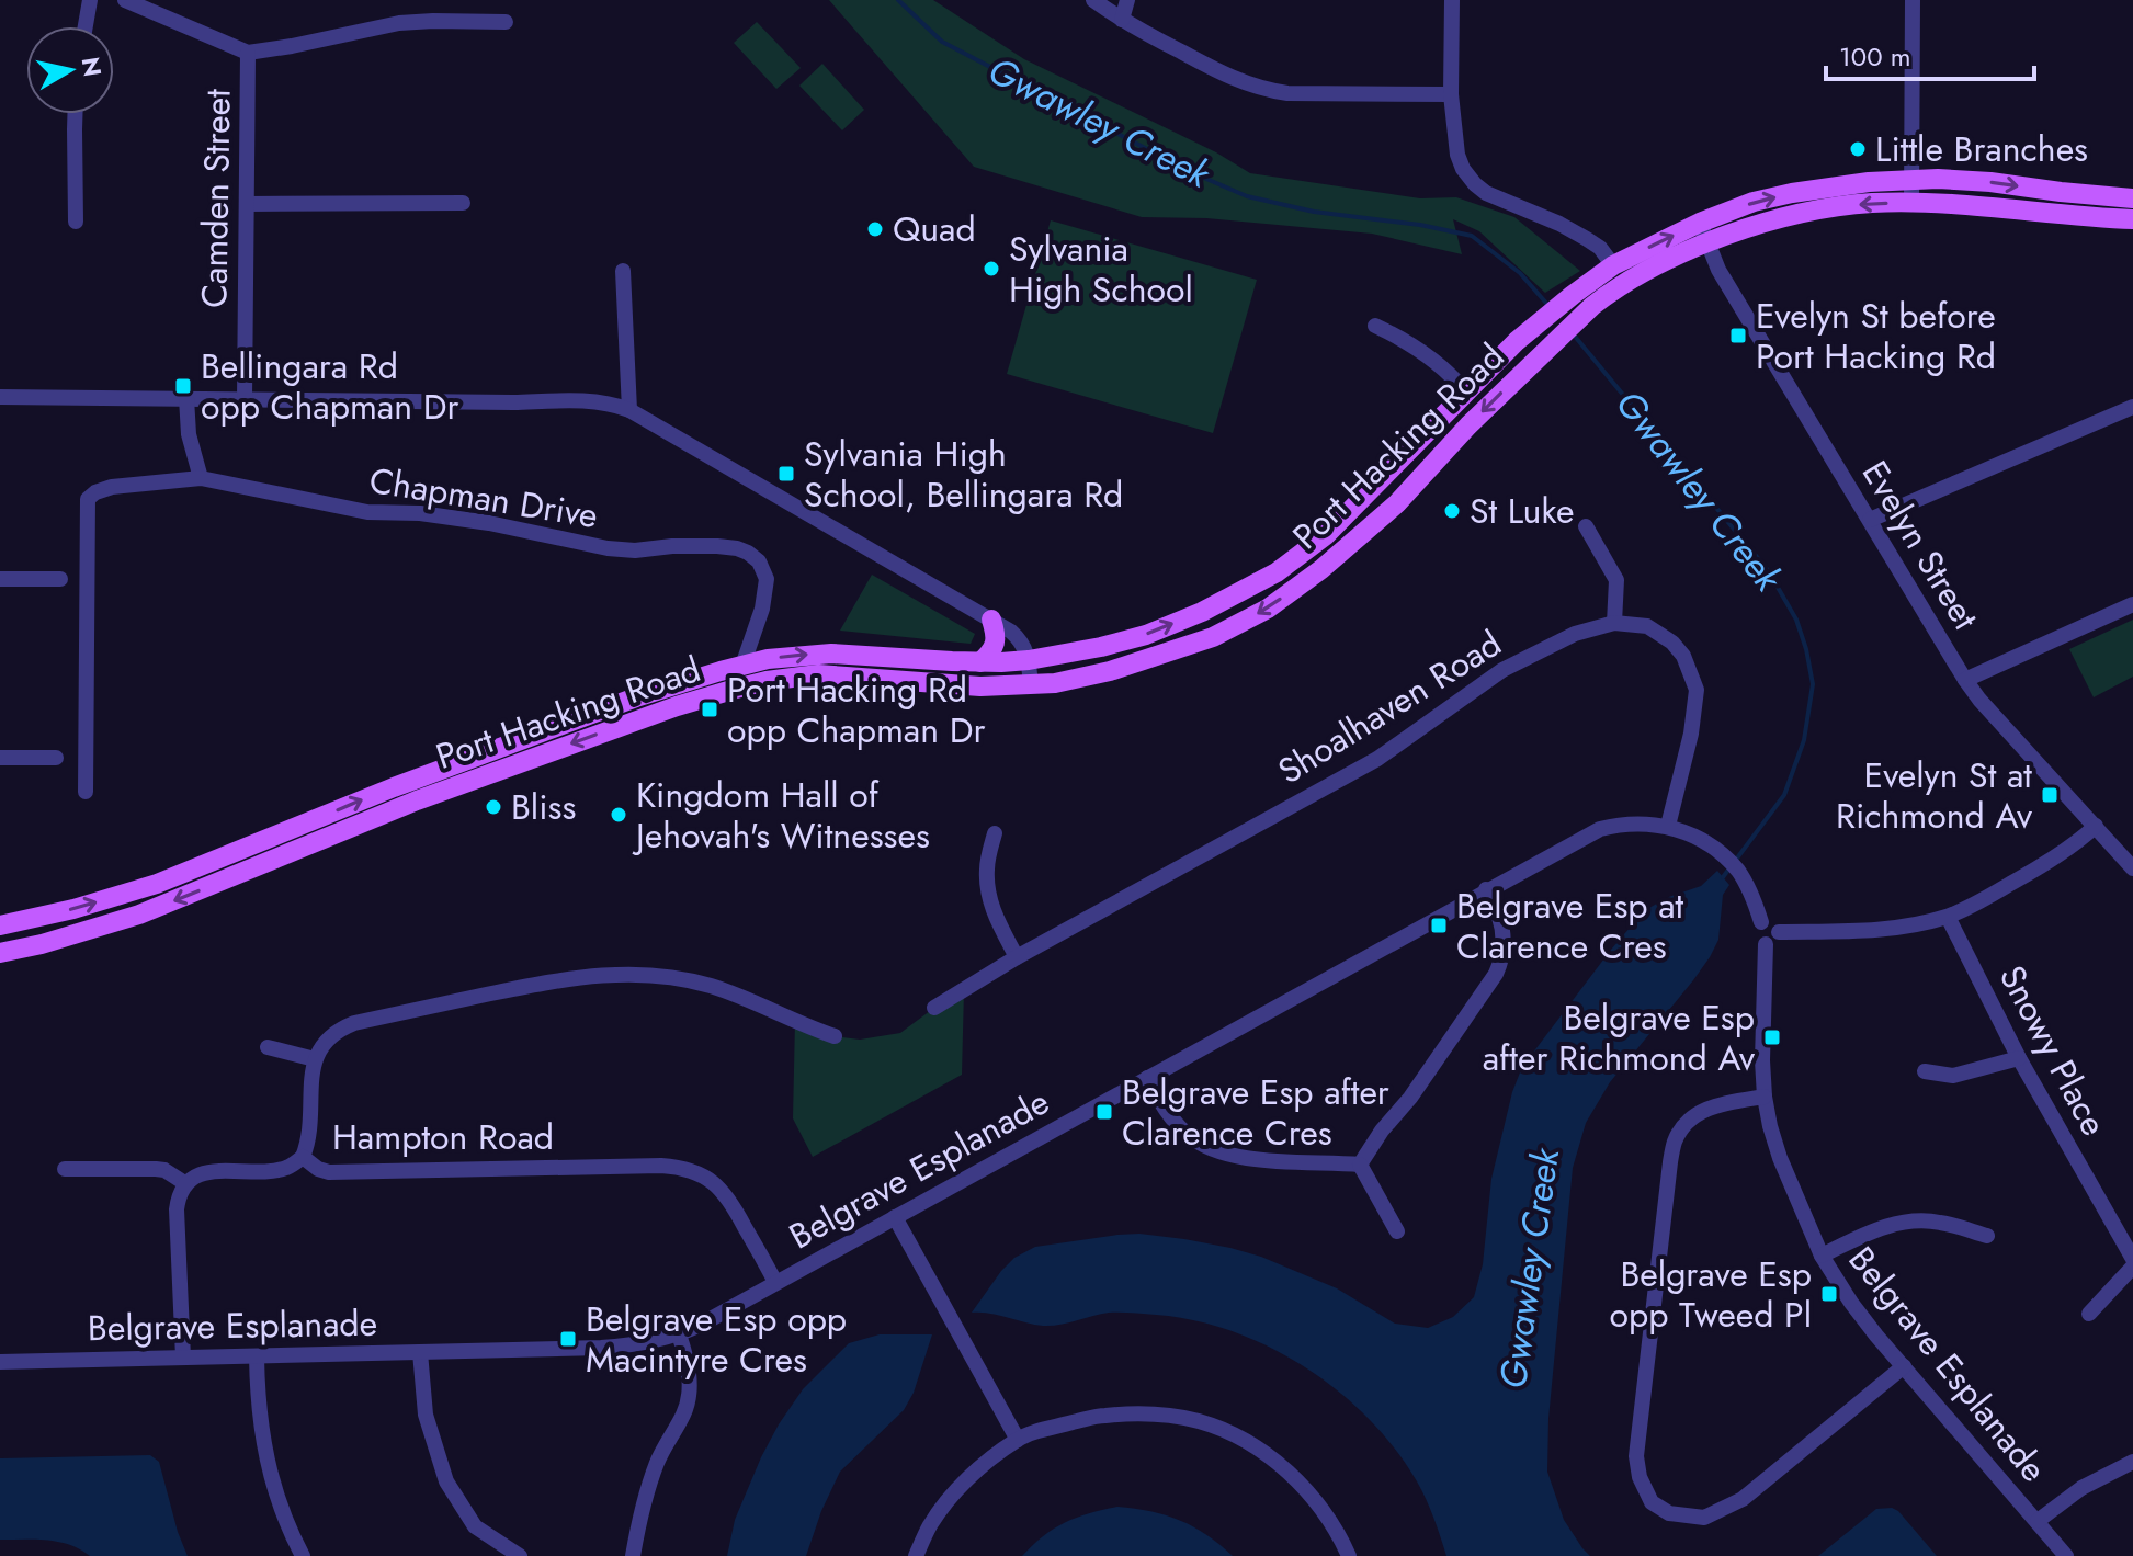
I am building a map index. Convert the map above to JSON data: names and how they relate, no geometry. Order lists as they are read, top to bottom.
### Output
{
  "streets": {
    "main road": ["Port Hacking Road"],
    "street": [
      "Camden Street",
      "Chapman Drive",
      "Evelyn Street",
      "Shoalhaven Road",
      "Snowy Place",
      "Hampton Road",
      "Belgrave Esplanade"
    ]
  },
  "crossings": [
    ["Port Hacking Road", "Chapman Drive"],
    ["Port Hacking Road", "Evelyn Street"],
    ["Shoalhaven Road", "Belgrave Esplanade"],
    ["Hampton Road", "Belgrave Esplanade"]
  ],
  "water": ["Gwawley Creek"],
  "places": {
    "other": [
      "Little Branches",
      "Quad",
      "Sylvania High School",
      "St Luke",
      "Bliss",
      "Kingdom Hall of Jehovah's Witnesses"
    ],
    "transit": [
      "Evelyn St before Port Hacking Rd",
      "Bellingara Rd opp Chapman Dr",
      "Sylvania High School, Bellingara Rd",
      "Port Hacking Rd opp Chapman Dr",
      "Evelyn St at Richmond Av",
      "Belgrave Esp at Clarence Cres",
      "Belgrave Esp after Richmond Av",
      "Belgrave Esp after Clarence Cres",
      "Belgrave Esp opp Tweed Pl",
      "Belgrave Esp opp Macintyre Cres"
    ]
  },
  "scale_bar": "100 m",
  "north": "right"
}
